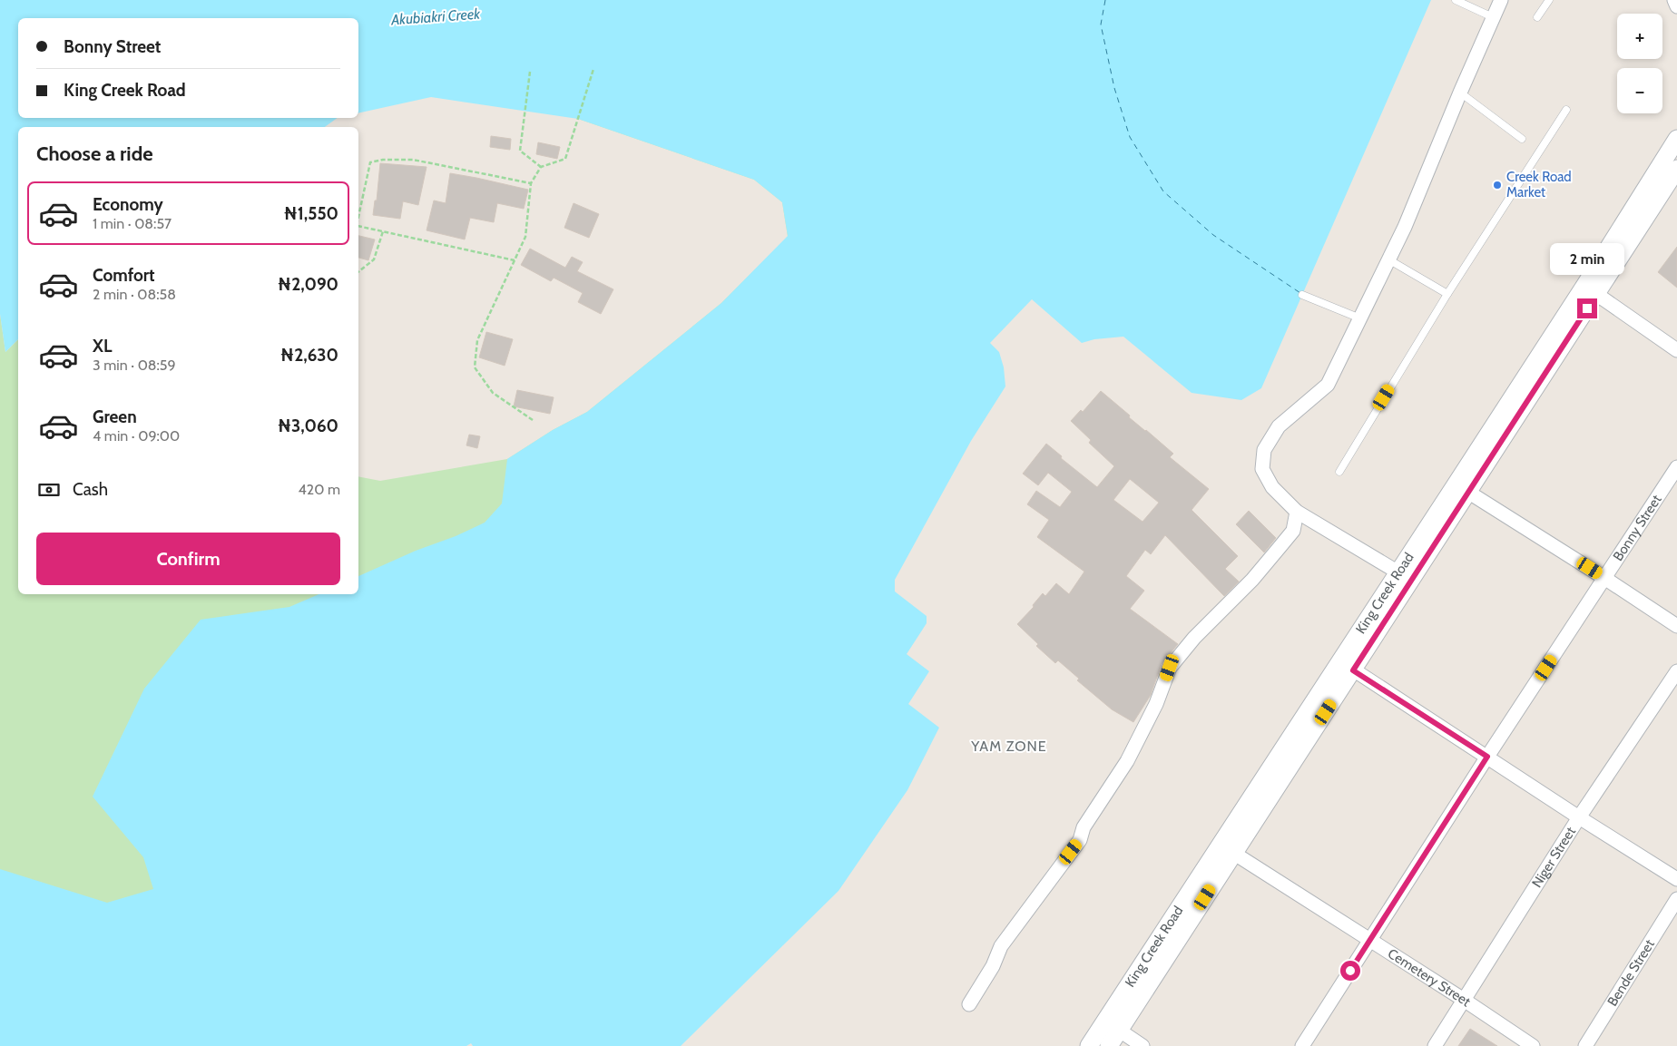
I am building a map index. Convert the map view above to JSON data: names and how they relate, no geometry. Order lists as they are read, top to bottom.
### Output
{
  "streets": {
    "street": [
      "Bonny Street",
      "King Creek Road",
      "Niger Street",
      "Bende Street",
      "Cemetery Street"
    ]
  },
  "crossings": [
    ["Bonny Street", "Cemetery Street"],
    ["King Creek Road", "Cemetery Street"],
    ["Niger Street", "Cemetery Street"]
  ],
  "districts": ["YAM ZONE"],
  "water": ["Akubiakri Creek"],
  "places": ["Creek Road Market"],
  "page": {
    "map_buttons": ["+", "−"],
    "banner": ["Bonny Street", "King Creek Road"],
    "heading": "Choose a ride",
    "list": [
      {
        "name": "Economy",
        "note": "1 min · 08:57",
        "value": "₦1,550"
      },
      {
        "name": "Comfort",
        "note": "2 min · 08:58",
        "value": "₦2,090"
      },
      {
        "name": "XL",
        "note": "3 min · 08:59",
        "value": "₦2,630"
      },
      {
        "name": "Green",
        "note": "4 min · 09:00",
        "value": "₦3,060"
      }
    ],
    "bubble": "2 min",
    "pay": ["Cash", "420 m"],
    "buttons": "Confirm"
  }
}
